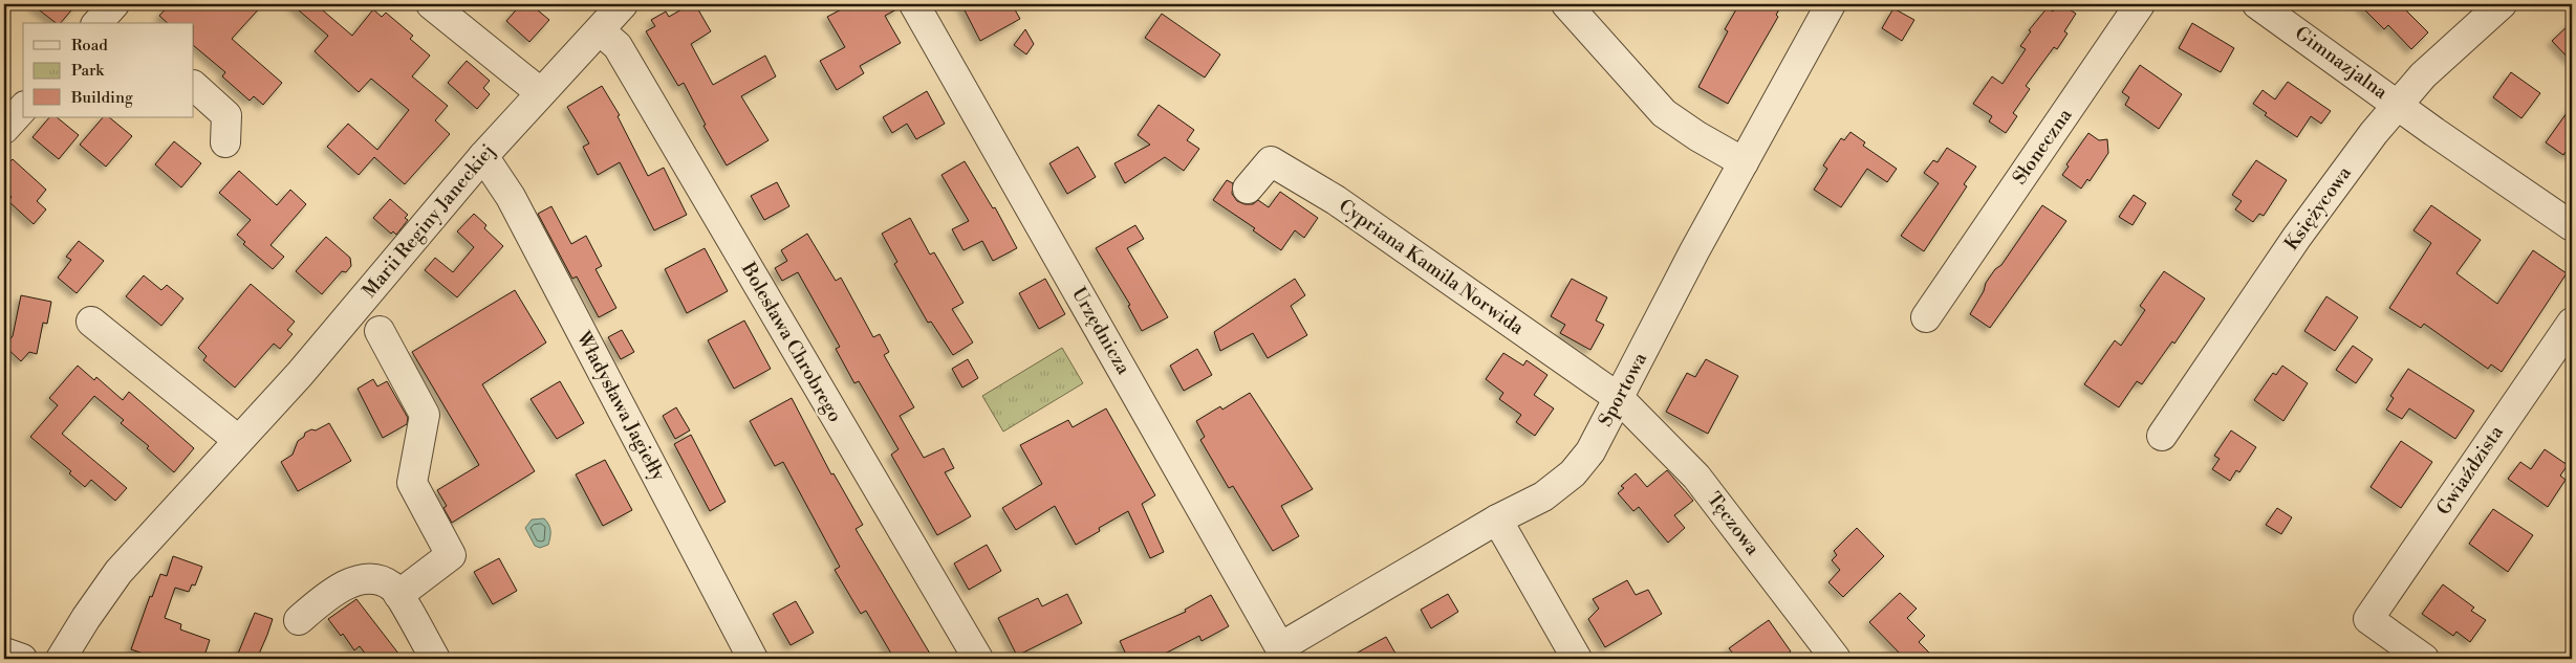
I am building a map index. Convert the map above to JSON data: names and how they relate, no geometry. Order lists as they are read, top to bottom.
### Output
{
  "streets": {
    "street": [
      "Gimnazjalna",
      "Słoneczna",
      "Księżycowa",
      "Marii Reginy Janeckiej",
      "Cypriana Kamila Norwida",
      "Urzędnicza",
      "Bolesława Chrobrego",
      "Sportowa",
      "Władysława Jagiełły",
      "Gwiaździsta",
      "Tęczowa"
    ]
  },
  "crossings": [
    ["Gimnazjalna", "Księżycowa"],
    ["Marii Reginy Janeckiej", "Bolesława Chrobrego"],
    ["Marii Reginy Janeckiej", "Władysława Jagiełły"],
    ["Cypriana Kamila Norwida", "Sportowa"],
    ["Cypriana Kamila Norwida", "Tęczowa"],
    ["Urzędnicza", "Sportowa"],
    ["Sportowa", "Tęczowa"]
  ],
  "legend": ["Road", "Park", "Building"]
}
